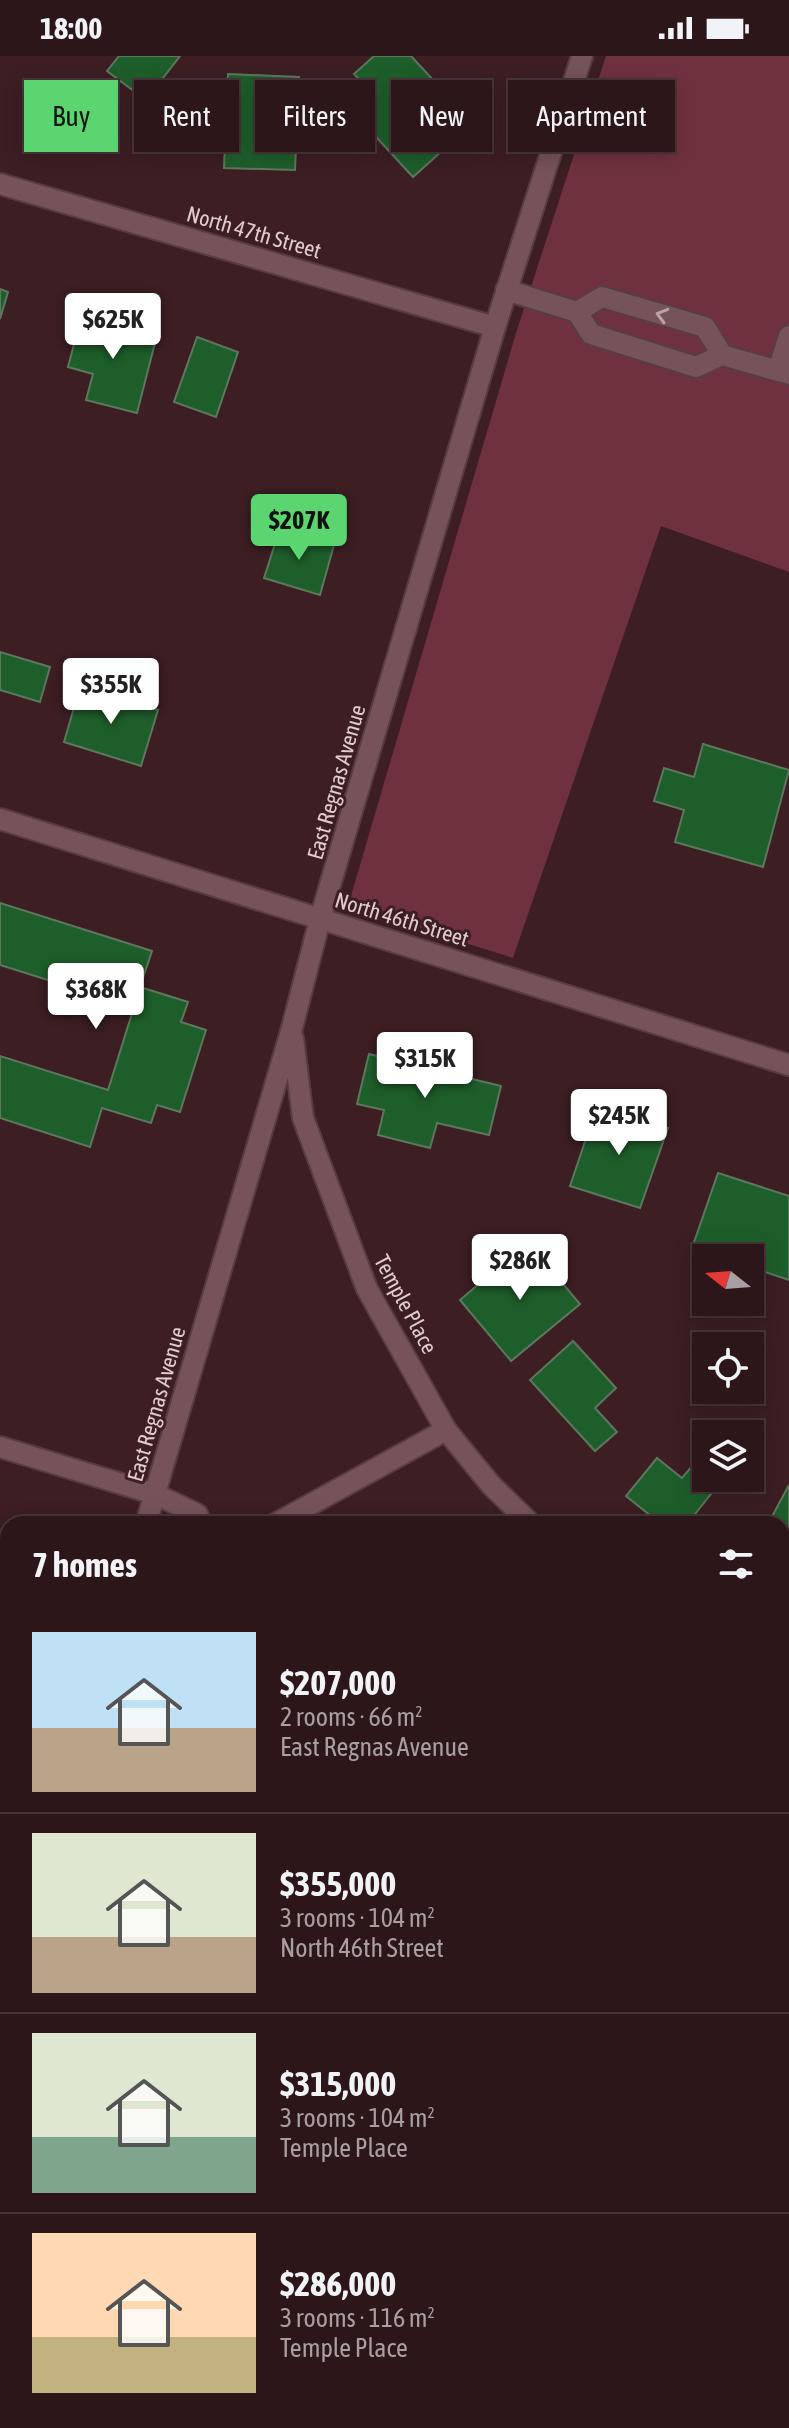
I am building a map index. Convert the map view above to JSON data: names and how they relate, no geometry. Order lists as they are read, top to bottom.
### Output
{
  "streets": {
    "street": [
      "North 47th Street",
      "East Regnas Avenue",
      "North 46th Street",
      "Temple Place"
    ]
  },
  "crossings": [
    ["North 47th Street", "East Regnas Avenue"],
    ["East Regnas Avenue", "North 46th Street"],
    ["East Regnas Avenue", "Temple Place"]
  ],
  "north": "left",
  "page": {
    "status": "18:00",
    "chip": [
      "Buy",
      "Rent",
      "Filters",
      "New",
      "Apartment"
    ],
    "price": [
      "$625K",
      "$207K",
      "$355K",
      "$368K",
      "$315K",
      "$245K",
      "$286K"
    ],
    "heading": "7 homes",
    "list": [
      {
        "name": "$207,000",
        "note": "2 rooms · 66 m² · East Regnas Avenue"
      },
      {
        "name": "$355,000",
        "note": "3 rooms · 104 m² · North 46th Street"
      },
      {
        "name": "$315,000",
        "note": "3 rooms · 104 m² · Temple Place"
      },
      {
        "name": "$286,000",
        "note": "3 rooms · 116 m² · Temple Place"
      }
    ]
  }
}
